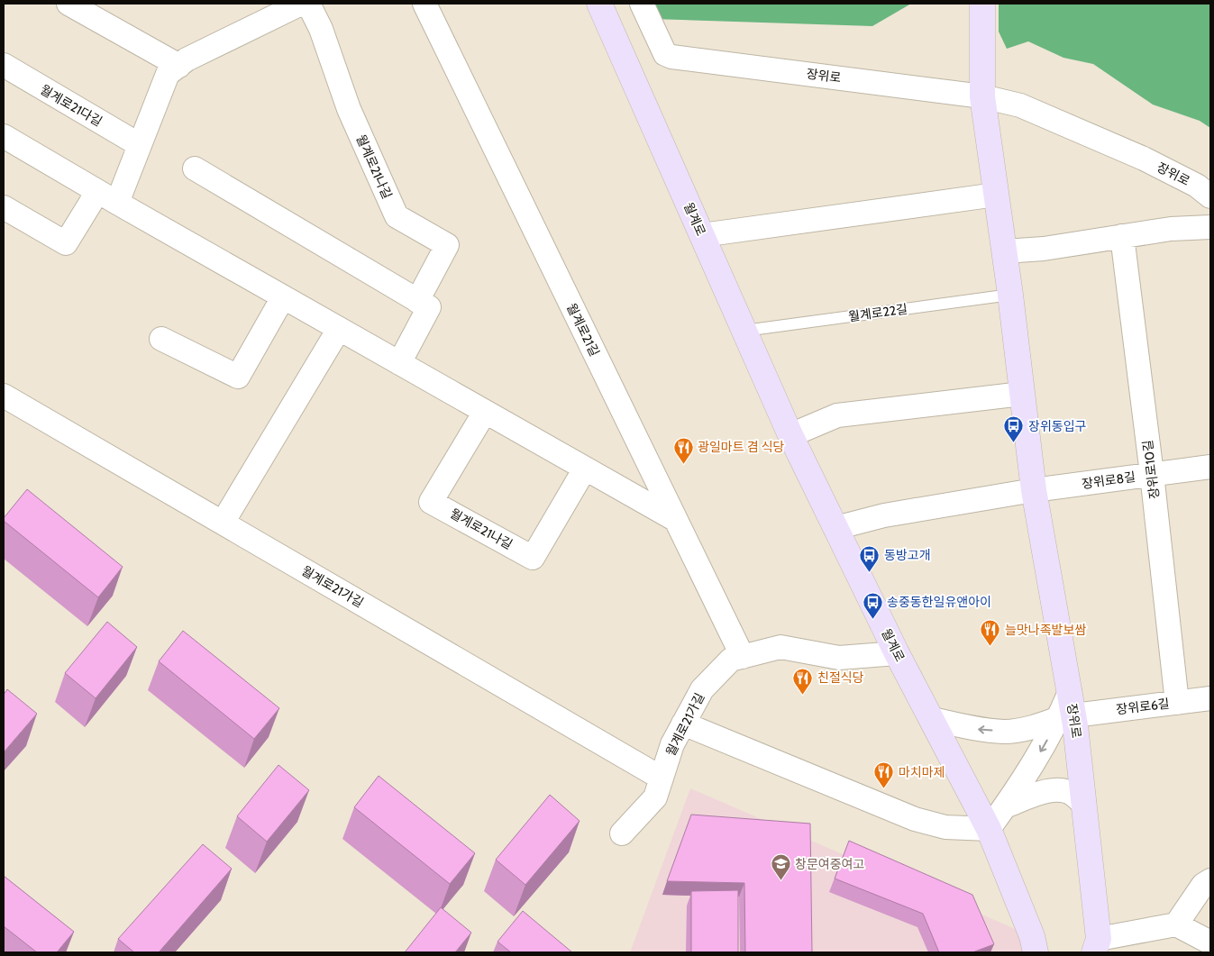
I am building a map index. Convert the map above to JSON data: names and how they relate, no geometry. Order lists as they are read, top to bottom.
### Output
{
  "streets": {
    "main road": ["장위로", "월계로"],
    "street": [
      "월계로21다길",
      "월계로21나길",
      "월계로21길",
      "장위로10길",
      "장위로8길",
      "월계로21가길",
      "장위로6길"
    ],
    "lane": ["월계로22길"]
  },
  "crossings": [
    ["장위로", "월계로22길"],
    ["장위로", "장위로8길"],
    ["장위로", "장위로6길"],
    ["월계로", "월계로22길"],
    ["월계로", "월계로21가길"],
    ["월계로", "장위로6길"],
    ["월계로21길", "월계로21가길"],
    ["장위로10길", "장위로8길"],
    ["장위로10길", "장위로6길"]
  ],
  "places": {
    "bus stop": ["장위동입구", "동방고개", "송중동한일유앤아이"],
    "restaurant": [
      "광일마트 겸 식당",
      "늘맛나족발보쌈",
      "친절식당",
      "마치마제"
    ],
    "school or university": ["창문여중여고"]
  }
}
